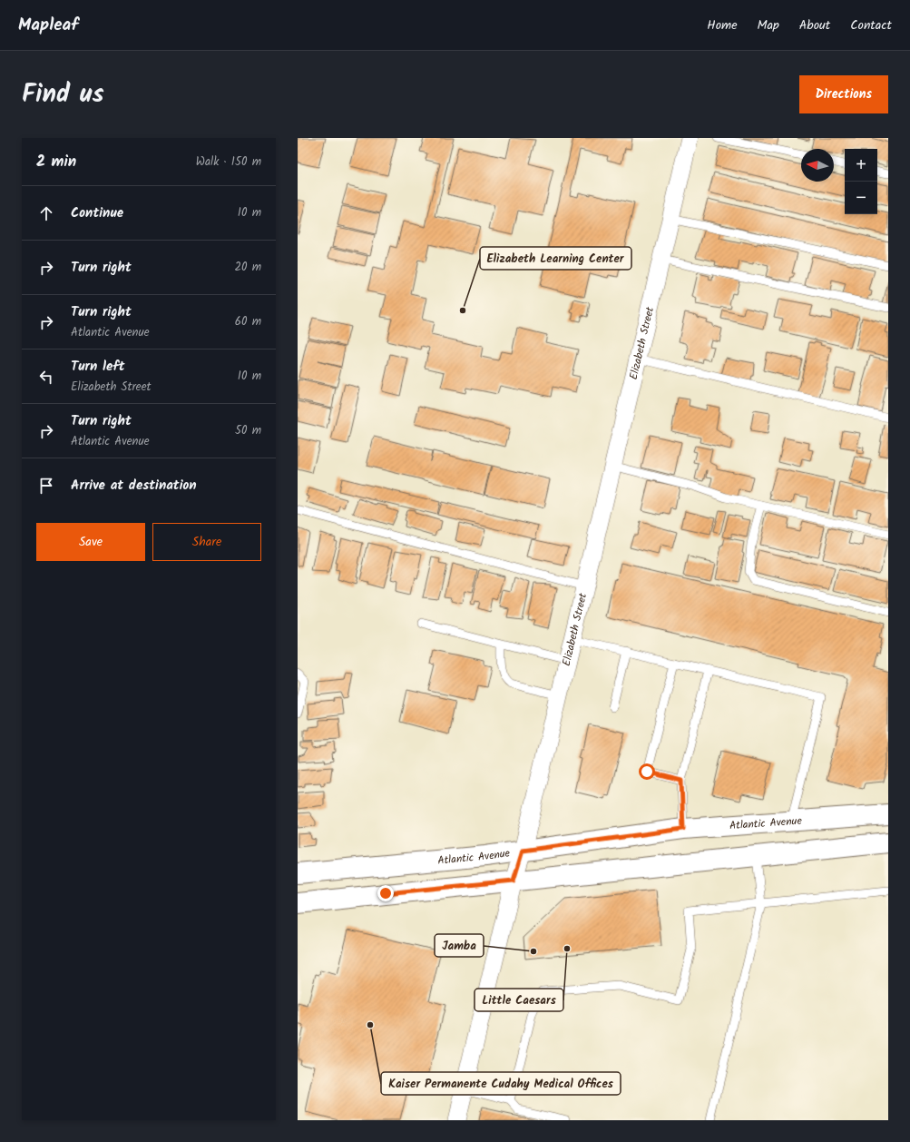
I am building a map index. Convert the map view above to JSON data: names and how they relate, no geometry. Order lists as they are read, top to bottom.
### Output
{
  "streets": {
    "main road": ["Atlantic Avenue"],
    "street": ["Elizabeth Street"]
  },
  "crossings": [
    ["Elizabeth Street", "Atlantic Avenue"]
  ],
  "places": [
    "Elizabeth Learning Center",
    "Little Caesars",
    "Jamba",
    "Kaiser Permanente Cudahy Medical Offices"
  ],
  "north": "left",
  "page": {
    "header": "Mapleaf",
    "nav": [
      "Home",
      "Map",
      "About",
      "Contact"
    ],
    "title": "Find us",
    "buttons": [
      "Directions",
      ["Save", "Share"]
    ],
    "heading": ["2 min", "Walk · 150 m"],
    "map_buttons": ["+", "−"],
    "list": [
      ["Continue", "10 m"],
      ["Turn right", "20 m"],
      ["Turn right", "Atlantic Avenue", "60 m"],
      ["Turn left", "Elizabeth Street", "10 m"],
      ["Turn right", "Atlantic Avenue", "50 m"],
      "Arrive at destination"
    ]
  }
}
